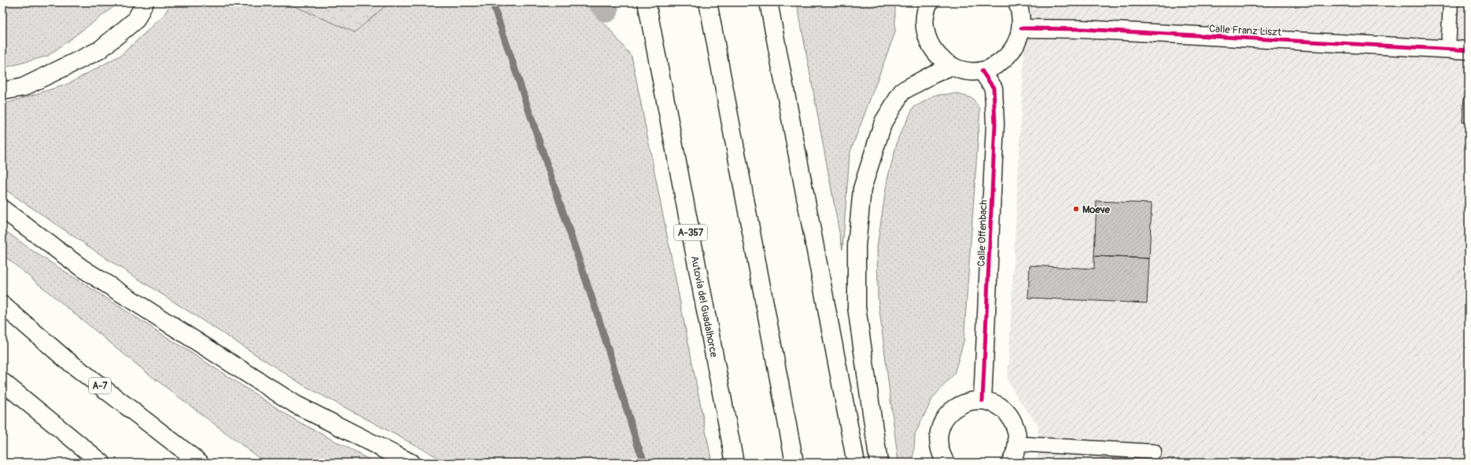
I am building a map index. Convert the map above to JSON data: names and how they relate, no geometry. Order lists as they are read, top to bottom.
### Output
{
  "streets": {
    "main road": [
      "Calle Franz Liszt",
      "A-357",
      "Calle Offenbach",
      "Autovía del Guadalhorce",
      "A-7"
    ]
  },
  "places": ["Moeve"]
}
